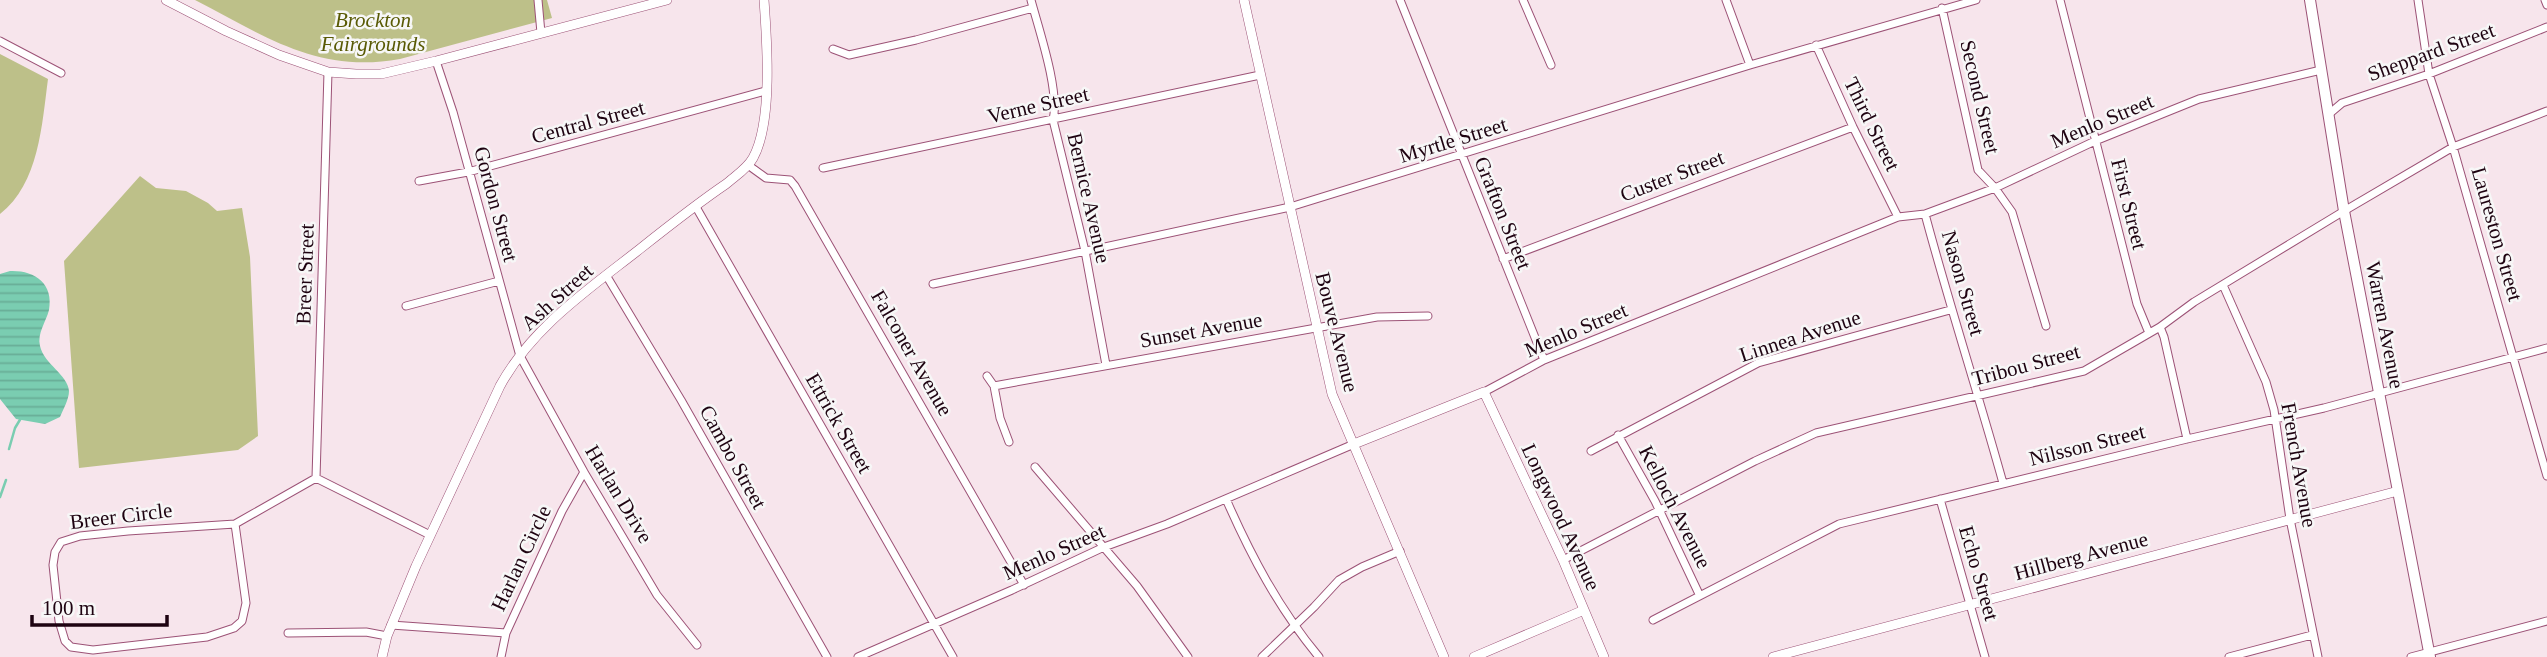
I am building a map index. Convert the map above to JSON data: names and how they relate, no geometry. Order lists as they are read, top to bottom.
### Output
{
  "streets": {
    "main road": ["Warren Avenue"],
    "street": [
      "Sheppard Street",
      "Second Street",
      "Verne Street",
      "Menlo Street",
      "Central Street",
      "Third Street",
      "Myrtle Street",
      "Custer Street",
      "Bernice Avenue",
      "Gordon Street",
      "First Street",
      "Grafton Street",
      "Laureston Street",
      "Breer Street",
      "Nason Street",
      "Ash Street",
      "Sunset Avenue",
      "Bouve Avenue",
      "Linnea Avenue",
      "Falconer Avenue",
      "Tribou Street",
      "Ettrick Street",
      "Nilsson Street",
      "Cambo Street",
      "French Avenue",
      "Harlan Drive",
      "Kelloch Avenue",
      "Breer Circle",
      "Longwood Avenue",
      "Hillberg Avenue",
      "Harlan Circle",
      "Echo Street"
    ]
  },
  "crossings": [
    ["Sheppard Street", "Laureston Street"],
    ["Sheppard Street", "Warren Avenue"],
    ["Second Street", "Menlo Street"],
    ["Second Street", "Myrtle Street"],
    ["Verne Street", "Bernice Avenue"],
    ["Verne Street", "Bouve Avenue"],
    ["Menlo Street", "Third Street"],
    ["Menlo Street", "First Street"],
    ["Menlo Street", "Grafton Street"],
    ["Menlo Street", "Nason Street"],
    ["Menlo Street", "Warren Avenue"],
    ["Menlo Street", "Bouve Avenue"],
    ["Menlo Street", "Falconer Avenue"],
    ["Menlo Street", "Ettrick Street"],
    ["Menlo Street", "Longwood Avenue"],
    ["Central Street", "Gordon Street"],
    ["Central Street", "Ash Street"],
    ["Third Street", "Myrtle Street"],
    ["Third Street", "Custer Street"],
    ["Myrtle Street", "Bernice Avenue"],
    ["Myrtle Street", "Grafton Street"],
    ["Myrtle Street", "Bouve Avenue"],
    ["Custer Street", "Grafton Street"],
    ["Bernice Avenue", "Sunset Avenue"],
    ["Gordon Street", "Ash Street"],
    ["Gordon Street", "Harlan Drive"],
    ["First Street", "Tribou Street"],
    ["Laureston Street", "Tribou Street"],
    ["Laureston Street", "Nilsson Street"],
    ["Breer Street", "Breer Circle"],
    ["Nason Street", "Linnea Avenue"],
    ["Nason Street", "Tribou Street"],
    ["Nason Street", "Nilsson Street"],
    ["Ash Street", "Falconer Avenue"],
    ["Ash Street", "Ettrick Street"],
    ["Ash Street", "Cambo Street"],
    ["Ash Street", "Harlan Drive"],
    ["Ash Street", "Harlan Circle"],
    ["Warren Avenue", "Tribou Street"],
    ["Warren Avenue", "Nilsson Street"],
    ["Warren Avenue", "Hillberg Avenue"],
    ["Sunset Avenue", "Bouve Avenue"],
    ["Linnea Avenue", "Kelloch Avenue"],
    ["Tribou Street", "French Avenue"],
    ["Tribou Street", "Kelloch Avenue"],
    ["Tribou Street", "Longwood Avenue"],
    ["Nilsson Street", "French Avenue"],
    ["Nilsson Street", "Kelloch Avenue"],
    ["Nilsson Street", "Echo Street"],
    ["French Avenue", "Hillberg Avenue"],
    ["Harlan Drive", "Harlan Circle"],
    ["Hillberg Avenue", "Echo Street"]
  ],
  "parks": ["Brockton Fairgrounds"],
  "scale_bar": "100 m"
}
